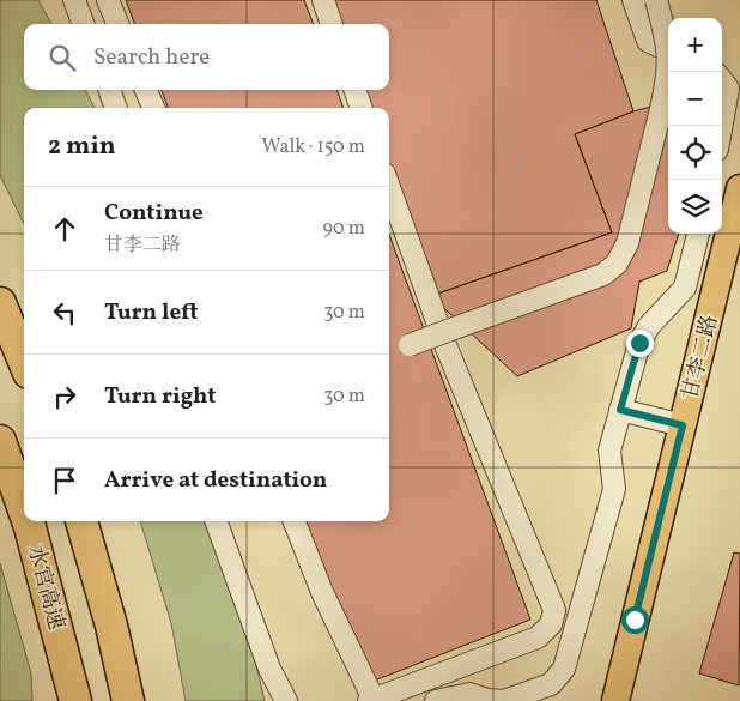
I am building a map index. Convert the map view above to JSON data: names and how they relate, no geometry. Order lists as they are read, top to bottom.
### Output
{
  "streets": {
    "highway": ["水官高速"],
    "main road": ["甘李二路"]
  },
  "page": {
    "map_buttons": ["+", "−"],
    "search": "Search here",
    "heading": ["2 min", "Walk · 150 m"],
    "list": [
      ["Continue", "甘李二路", "90 m"],
      ["Turn left", "30 m"],
      ["Turn right", "30 m"],
      "Arrive at destination"
    ]
  }
}
